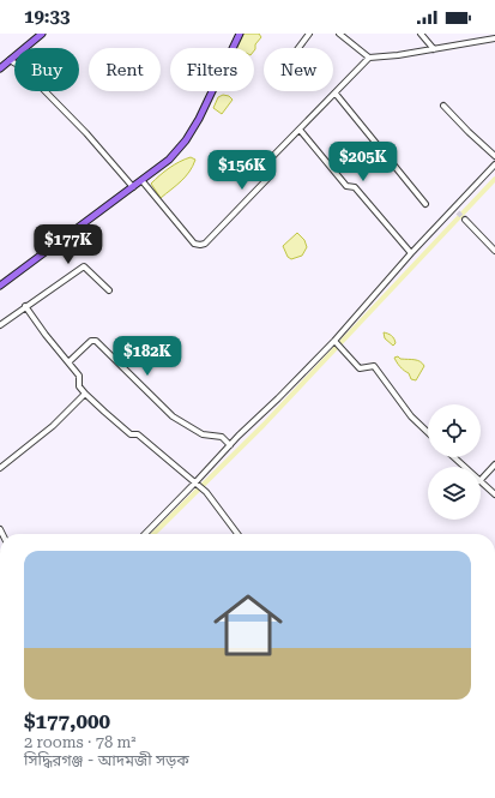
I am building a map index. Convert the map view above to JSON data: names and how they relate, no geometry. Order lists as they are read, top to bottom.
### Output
{
  "page": {
    "status": "19:33",
    "chip": [
      "Buy",
      "Rent",
      "Filters",
      "New"
    ],
    "price": [
      "$205K",
      "$156K",
      "$177K",
      "$182K"
    ],
    "list": [
      {
        "name": "$177,000",
        "note": "2 rooms · 78 m² · সিদ্ধিরগঞ্জ - আদমজী সড়ক"
      }
    ]
  }
}
